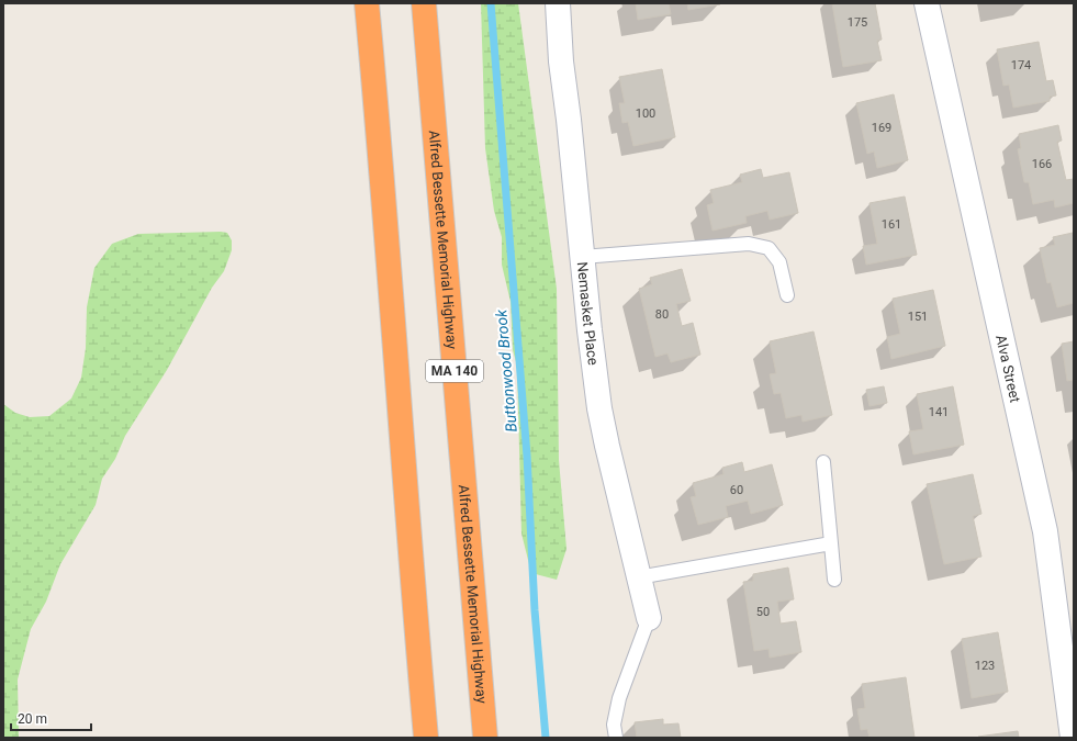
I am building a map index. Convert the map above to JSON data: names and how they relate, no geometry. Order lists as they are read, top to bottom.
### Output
{
  "streets": {
    "highway": ["Alfred Bessette Memorial Highway", "MA 140"],
    "street": ["Nemasket Place", "Alva Street"]
  },
  "water": ["Buttonwood Brook"],
  "house_numbers": [
    "175",
    "174",
    "100",
    "169",
    "166",
    "161",
    "80",
    "151",
    "141",
    "60",
    "50",
    "123"
  ],
  "scale_bar": "20 m"
}
